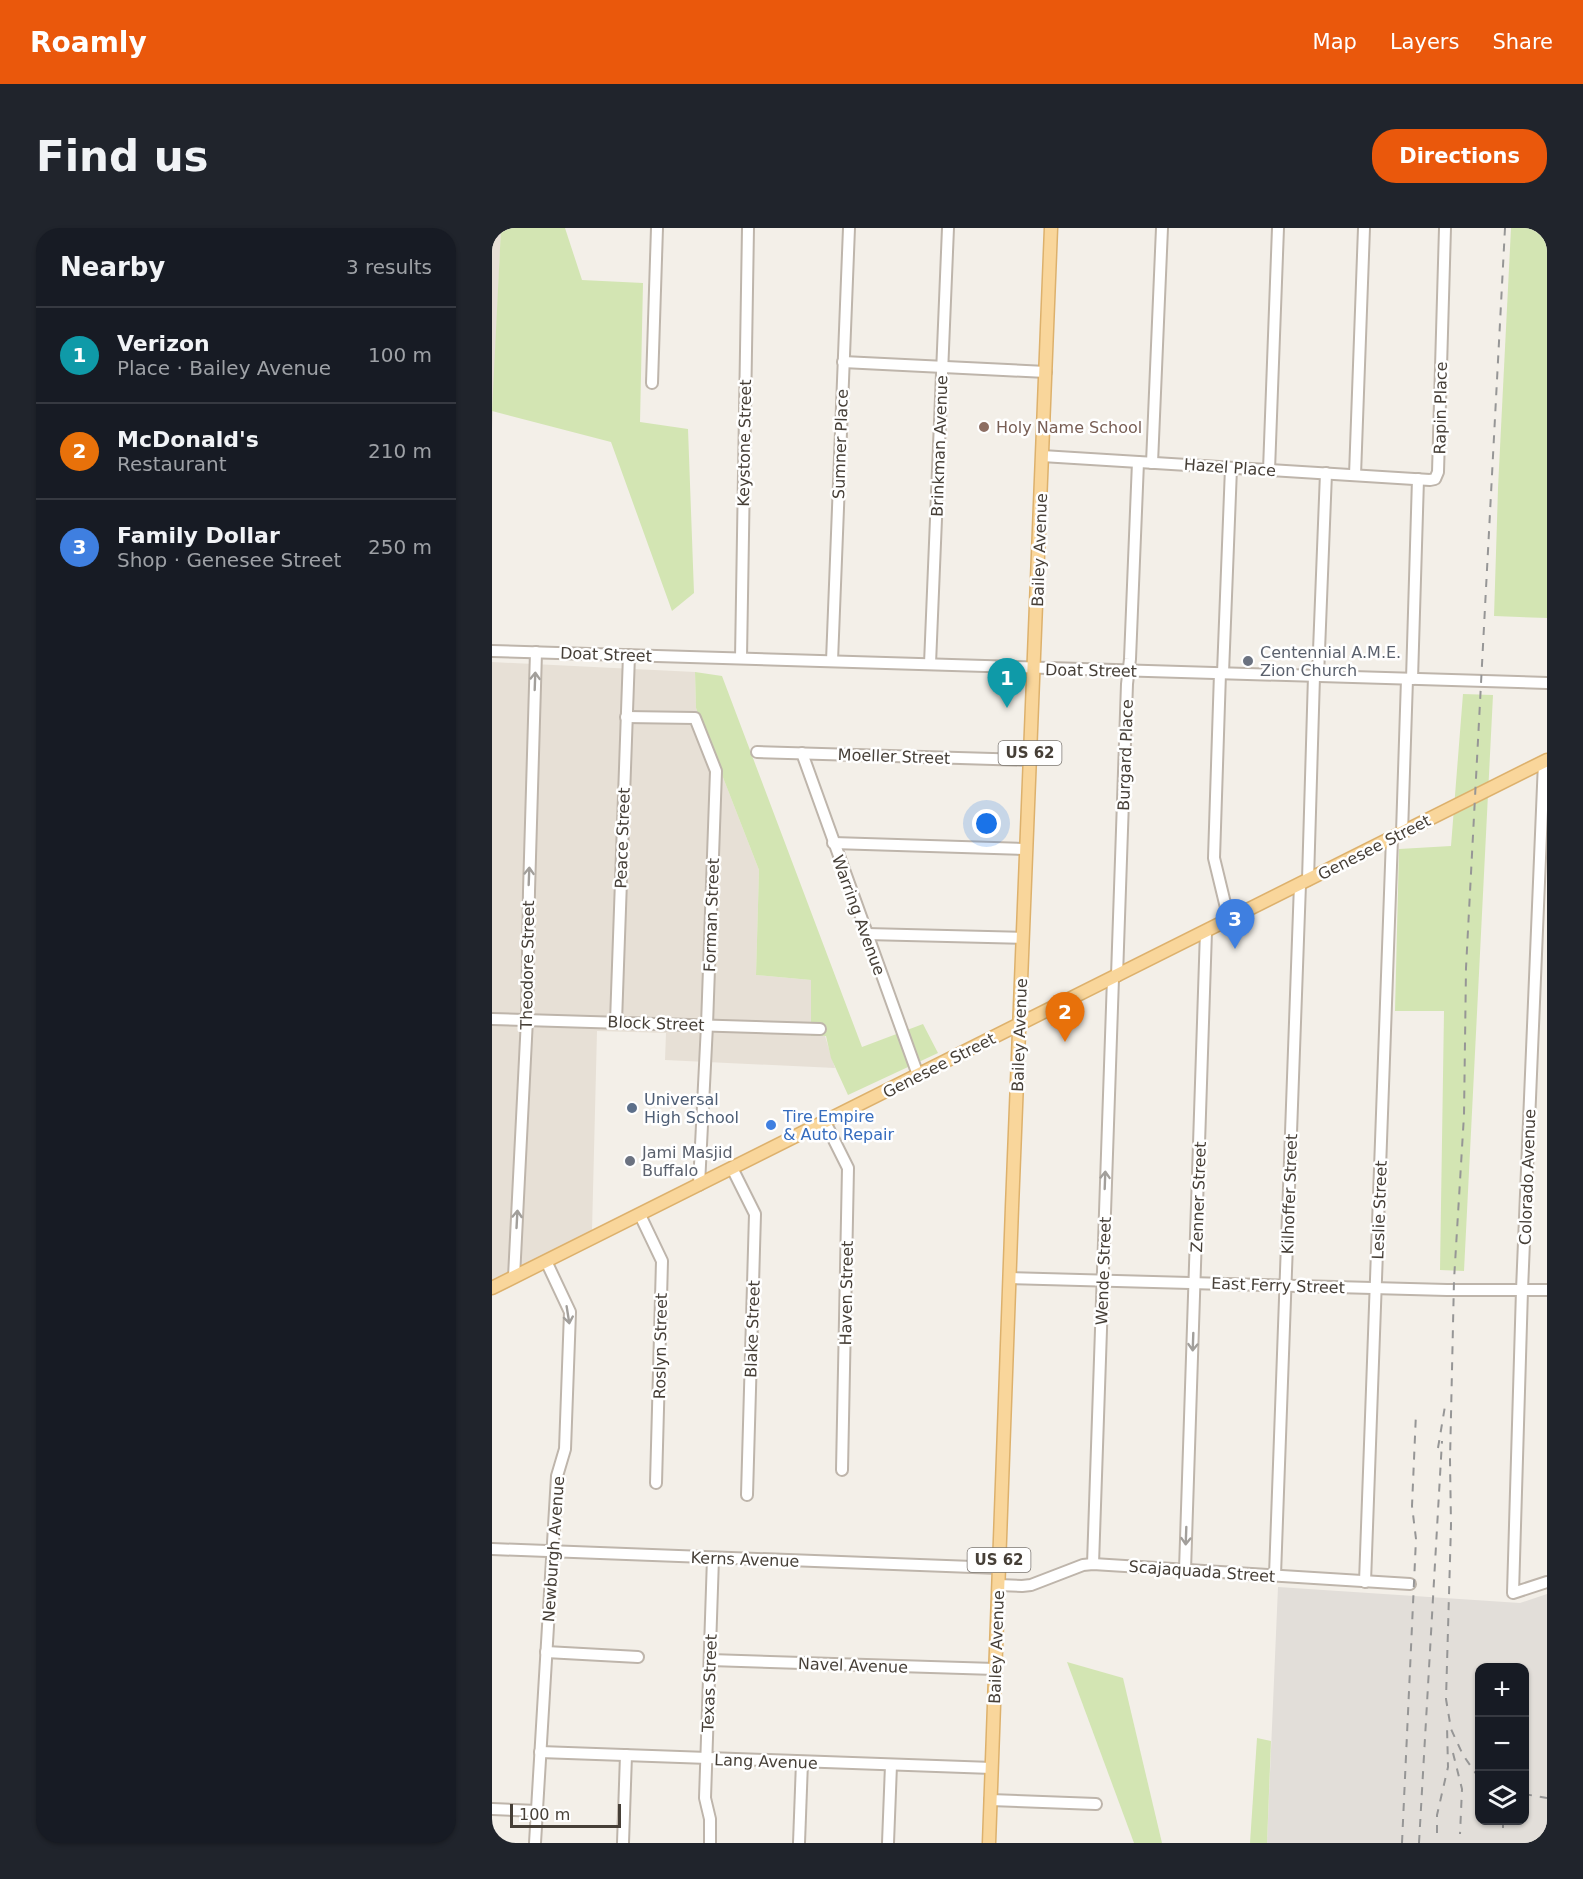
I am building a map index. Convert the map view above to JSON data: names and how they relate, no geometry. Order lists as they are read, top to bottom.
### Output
{
  "streets": {
    "main road": ["Bailey Avenue", "US 62", "Genesee Street"],
    "street": [
      "Rapin Place",
      "Keystone Street",
      "Sumner Place",
      "Brinkman Avenue",
      "Hazel Place",
      "Doat Street",
      "Burgard Place",
      "Moeller Street",
      "Peace Street",
      "Forman Street",
      "Warring Avenue",
      "Theodore Street",
      "Block Street",
      "Colorado Avenue",
      "Kilhoffer Street",
      "Zenner Street",
      "Leslie Street",
      "Wende Street",
      "East Ferry Street",
      "Haven Street",
      "Blake Street",
      "Roslyn Street",
      "Newburgh Avenue",
      "Kerns Avenue",
      "Scajaquada Street",
      "Navel Avenue",
      "Texas Street",
      "Lang Avenue"
    ]
  },
  "crossings": [
    ["Rapin Place", "Hazel Place"],
    ["Keystone Street", "Doat Street"],
    ["Sumner Place", "Doat Street"],
    ["Brinkman Avenue", "Doat Street"],
    ["Hazel Place", "Bailey Avenue"],
    ["Hazel Place", "Burgard Place"],
    ["Hazel Place", "Kilhoffer Street"],
    ["Bailey Avenue", "Doat Street"],
    ["Bailey Avenue", "Moeller Street"],
    ["Bailey Avenue", "Genesee Street"],
    ["Bailey Avenue", "East Ferry Street"],
    ["Bailey Avenue", "Kerns Avenue"],
    ["Bailey Avenue", "Scajaquada Street"],
    ["Bailey Avenue", "Navel Avenue"],
    ["Bailey Avenue", "Lang Avenue"],
    ["Doat Street", "Burgard Place"],
    ["Doat Street", "Peace Street"],
    ["Doat Street", "Theodore Street"],
    ["Doat Street", "Kilhoffer Street"],
    ["Burgard Place", "Genesee Street"],
    ["Burgard Place", "Wende Street"],
    ["Moeller Street", "Warring Avenue"],
    ["Peace Street", "Forman Street"],
    ["Peace Street", "Block Street"],
    ["Genesee Street", "Forman Street"],
    ["Genesee Street", "Warring Avenue"],
    ["Genesee Street", "Theodore Street"],
    ["Genesee Street", "Colorado Avenue"],
    ["Genesee Street", "Kilhoffer Street"],
    ["Genesee Street", "Zenner Street"],
    ["Genesee Street", "Leslie Street"],
    ["Genesee Street", "Wende Street"],
    ["Genesee Street", "Haven Street"],
    ["Genesee Street", "Blake Street"],
    ["Genesee Street", "Roslyn Street"],
    ["Genesee Street", "Newburgh Avenue"],
    ["Forman Street", "Block Street"],
    ["Theodore Street", "Block Street"],
    ["Colorado Avenue", "East Ferry Street"],
    ["Kilhoffer Street", "East Ferry Street"],
    ["Kilhoffer Street", "Scajaquada Street"],
    ["Zenner Street", "East Ferry Street"],
    ["Zenner Street", "Scajaquada Street"],
    ["Leslie Street", "East Ferry Street"],
    ["Leslie Street", "Scajaquada Street"],
    ["Wende Street", "East Ferry Street"],
    ["Wende Street", "Scajaquada Street"],
    ["Newburgh Avenue", "Kerns Avenue"],
    ["Newburgh Avenue", "Lang Avenue"],
    ["Kerns Avenue", "Texas Street"],
    ["Navel Avenue", "Texas Street"],
    ["Texas Street", "Lang Avenue"]
  ],
  "one_way": [
    "Theodore Street",
    "Zenner Street",
    "Wende Street",
    "Newburgh Avenue"
  ],
  "places": [
    "Holy Name School",
    "Centennial A.M.E. Zion Church",
    "Universal High School",
    "Tire Empire & Auto Repair",
    "Jami Masjid Buffalo"
  ],
  "scale_bar": "100 m",
  "page": {
    "header": "Roamly",
    "nav": ["Map", "Layers", "Share"],
    "buttons": "Directions",
    "title": "Find us",
    "heading": ["Nearby", "3 results"],
    "list": [
      {
        "mark": "1",
        "name": "Verizon",
        "note": "Place · Bailey Avenue",
        "value": "100 m"
      },
      {
        "mark": "2",
        "name": "McDonald's",
        "note": "Restaurant",
        "value": "210 m"
      },
      {
        "mark": "3",
        "name": "Family Dollar",
        "note": "Shop · Genesee Street",
        "value": "250 m"
      }
    ],
    "pins": ["1", "3", "2"],
    "map_buttons": ["+", "−"],
    "scale": "100 m"
  }
}
